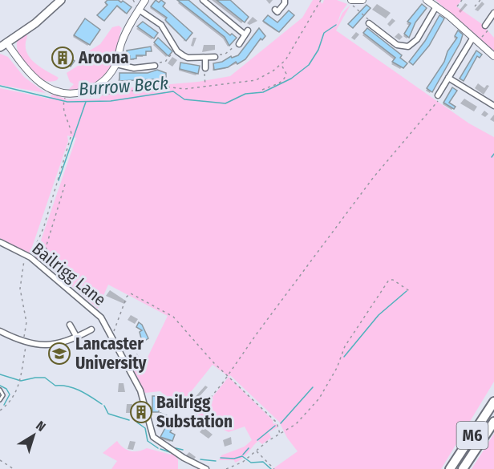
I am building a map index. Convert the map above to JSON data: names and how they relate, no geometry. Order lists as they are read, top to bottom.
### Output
{
  "streets": {
    "highway": ["M6"],
    "street": ["Bailrigg Lane"]
  },
  "water": ["Burrow Beck"],
  "places": {
    "building": ["Aroona", "Bailrigg Substation"],
    "school or university": ["Lancaster University"]
  },
  "north": "top right"
}
